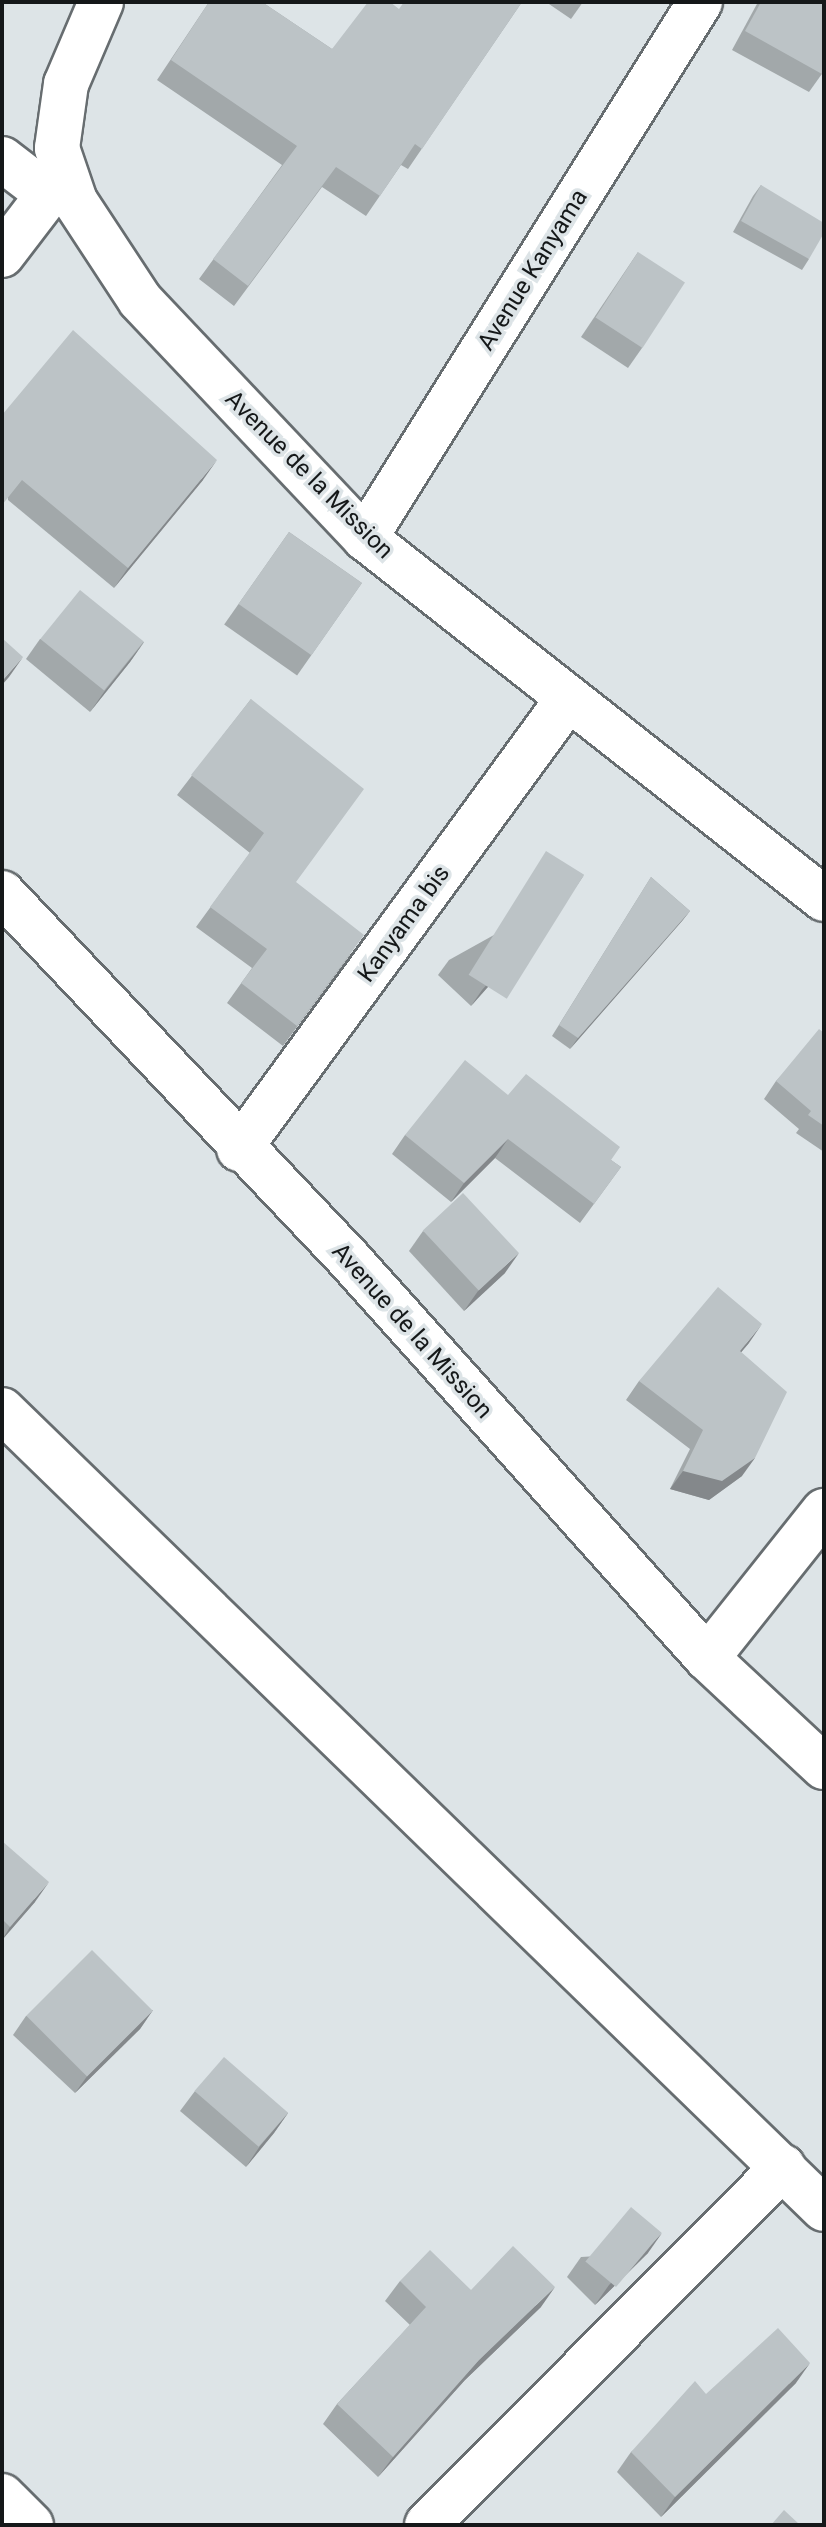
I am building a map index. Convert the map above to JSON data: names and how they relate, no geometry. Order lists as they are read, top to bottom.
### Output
{
  "streets": {
    "street": ["Avenue Kanyama", "Avenue de la Mission", "Kanyama bis"]
  },
  "crossings": [
    ["Avenue Kanyama", "Avenue de la Mission"],
    ["Avenue de la Mission", "Kanyama bis"]
  ]
}
